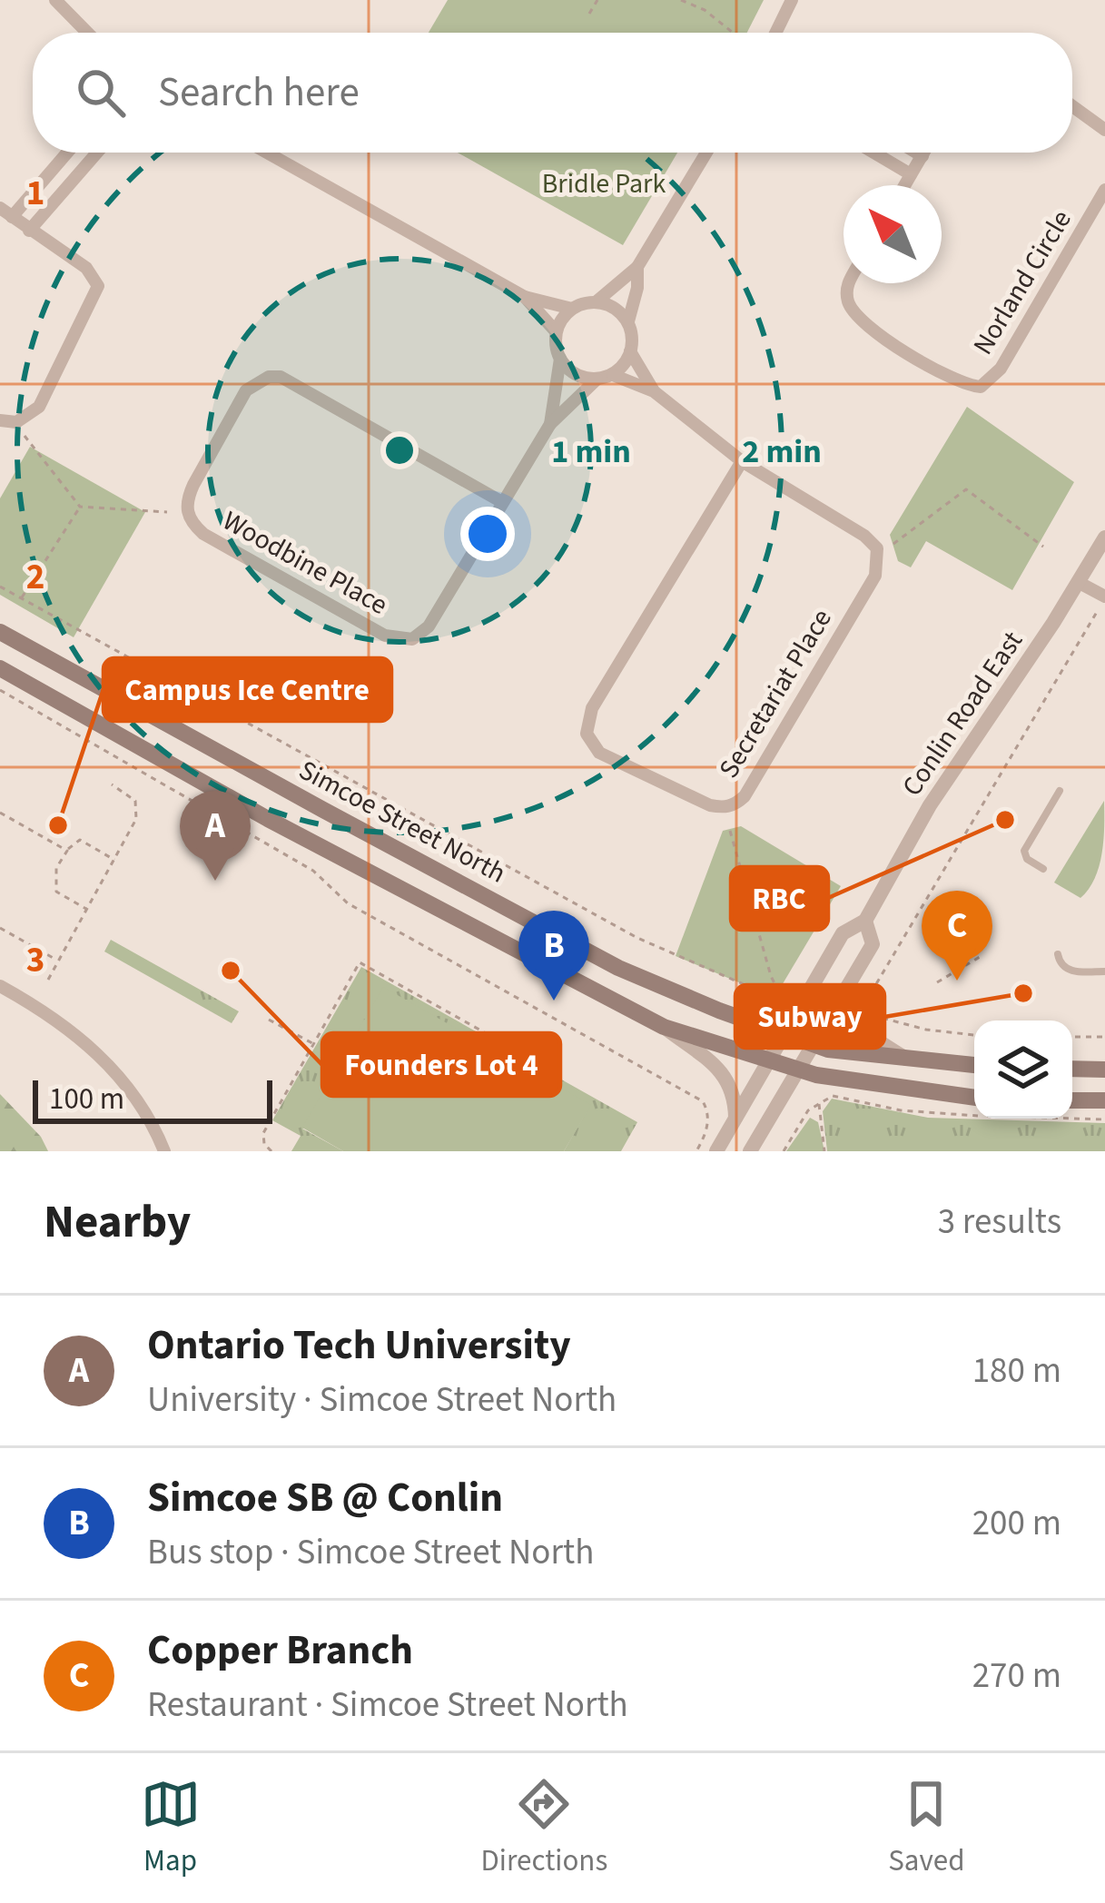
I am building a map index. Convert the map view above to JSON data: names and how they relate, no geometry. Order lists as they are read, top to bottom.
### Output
{
  "streets": {
    "main road": ["Simcoe Street North"],
    "street": [
      "Norland Circle",
      "Woodbine Place",
      "Secretariat Place",
      "Conlin Road East"
    ]
  },
  "crossings": [
    ["Woodbine Place", "Secretariat Place"],
    ["Conlin Road East", "Simcoe Street North"]
  ],
  "parks": ["Bridle Park"],
  "places": [
    "RBC",
    "Campus Ice Centre",
    "Founders Lot 4",
    "Subway"
  ],
  "scale_bar": "100 m",
  "north": "top left",
  "page": {
    "search": "Search here",
    "pins": ["A", "C", "B"],
    "scale": "100 m",
    "heading": ["Nearby", "3 results"],
    "list": [
      {
        "mark": "A",
        "name": "Ontario Tech University",
        "note": "University · Simcoe Street North",
        "value": "180 m"
      },
      {
        "mark": "B",
        "name": "Simcoe SB @ Conlin",
        "note": "Bus stop · Simcoe Street North",
        "value": "200 m"
      },
      {
        "mark": "C",
        "name": "Copper Branch",
        "note": "Restaurant · Simcoe Street North",
        "value": "270 m"
      }
    ],
    "nav": ["Map", "Directions", "Saved"]
  },
  "grid": {
    "rows": ["1", "2", "3"]
  },
  "rings": ["1 min", "2 min"]
}
